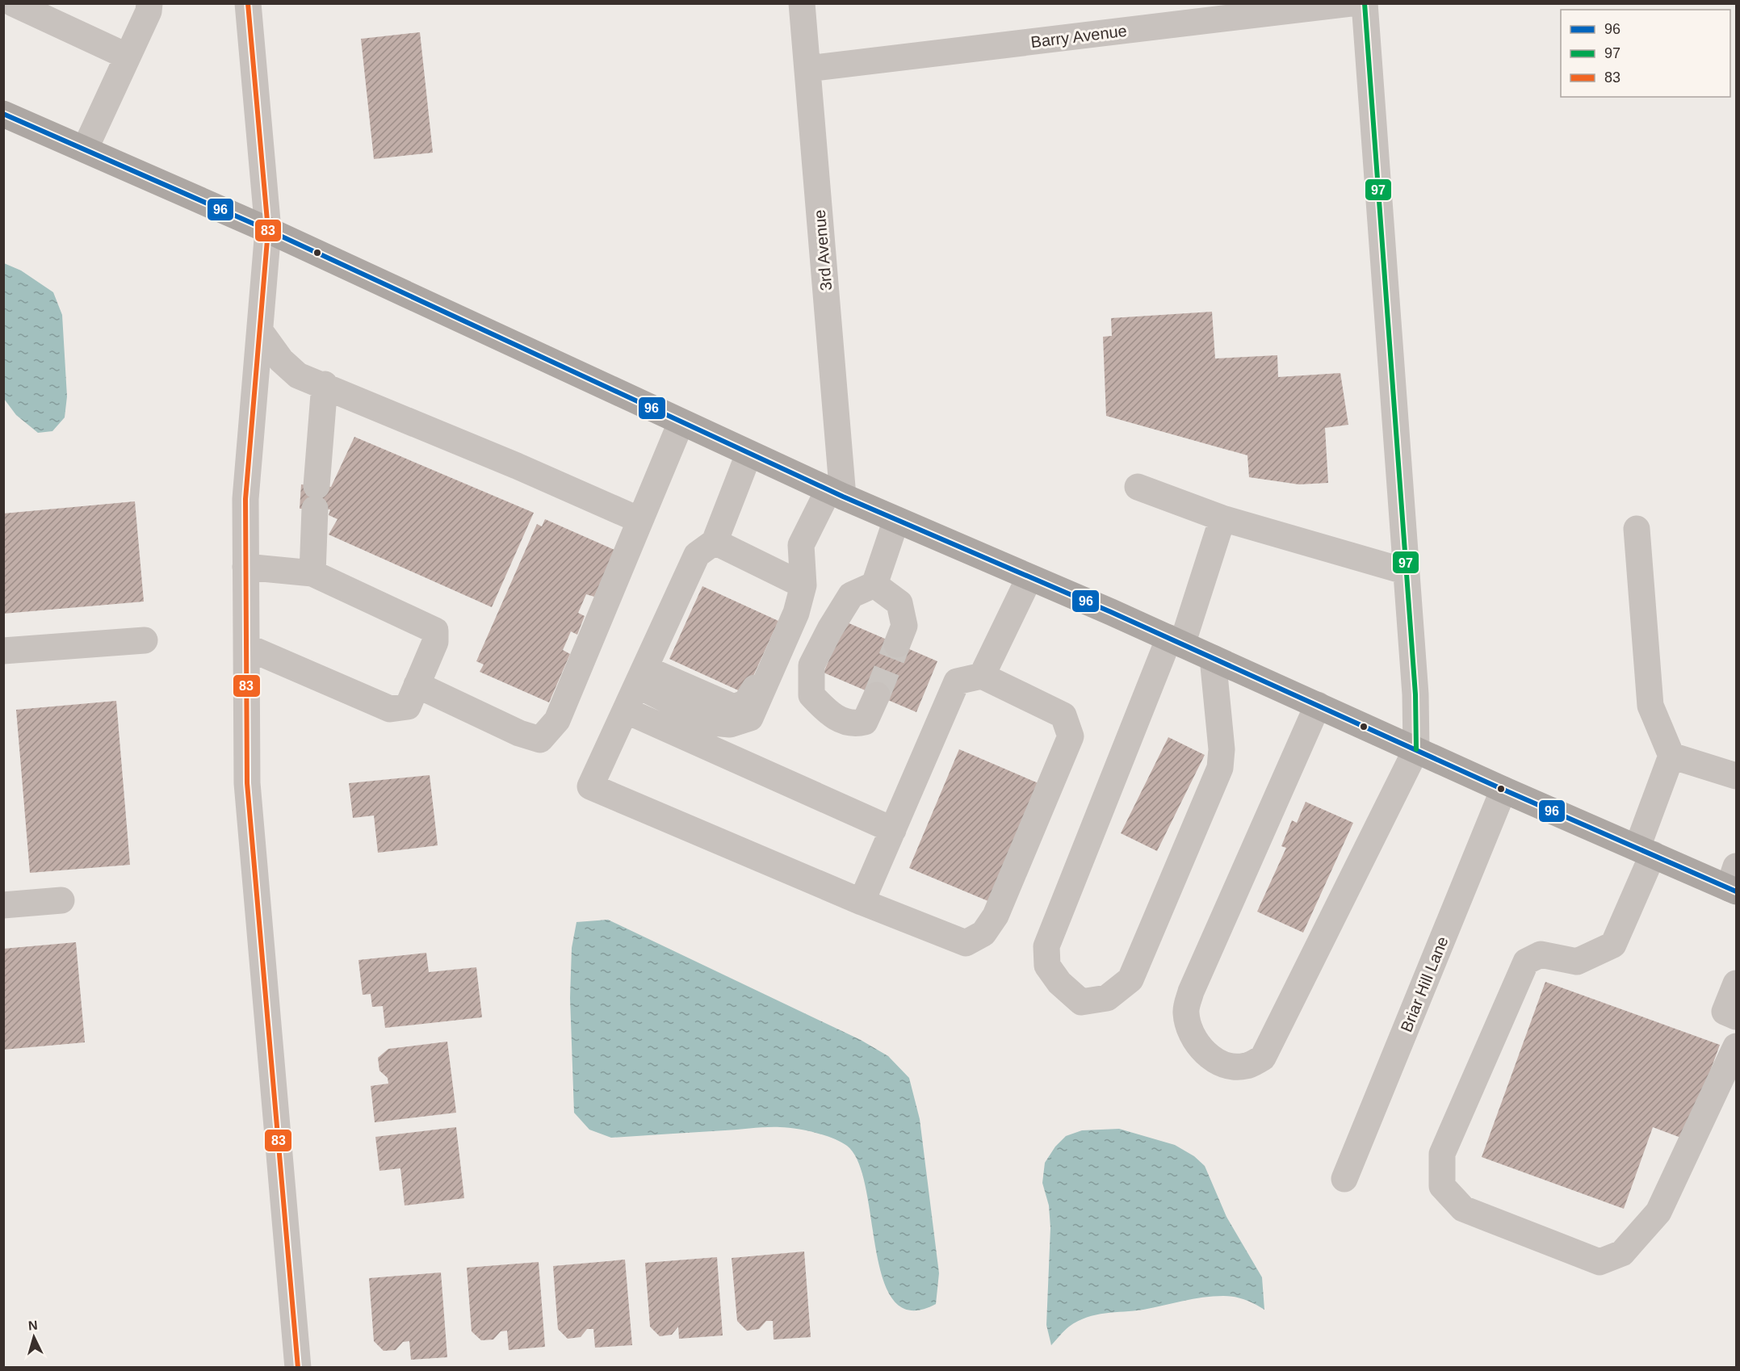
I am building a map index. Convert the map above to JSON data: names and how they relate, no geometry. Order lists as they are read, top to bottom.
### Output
{
  "streets": {
    "street": ["Barry Avenue", "3rd Avenue", "Briar Hill Lane"]
  },
  "crossings": [
    ["Barry Avenue", "3rd Avenue"]
  ],
  "lines": ["transit line 97", "transit line 83", "transit line 96"],
  "legend": ["96", "97", "83"],
  "north": "top"
}
